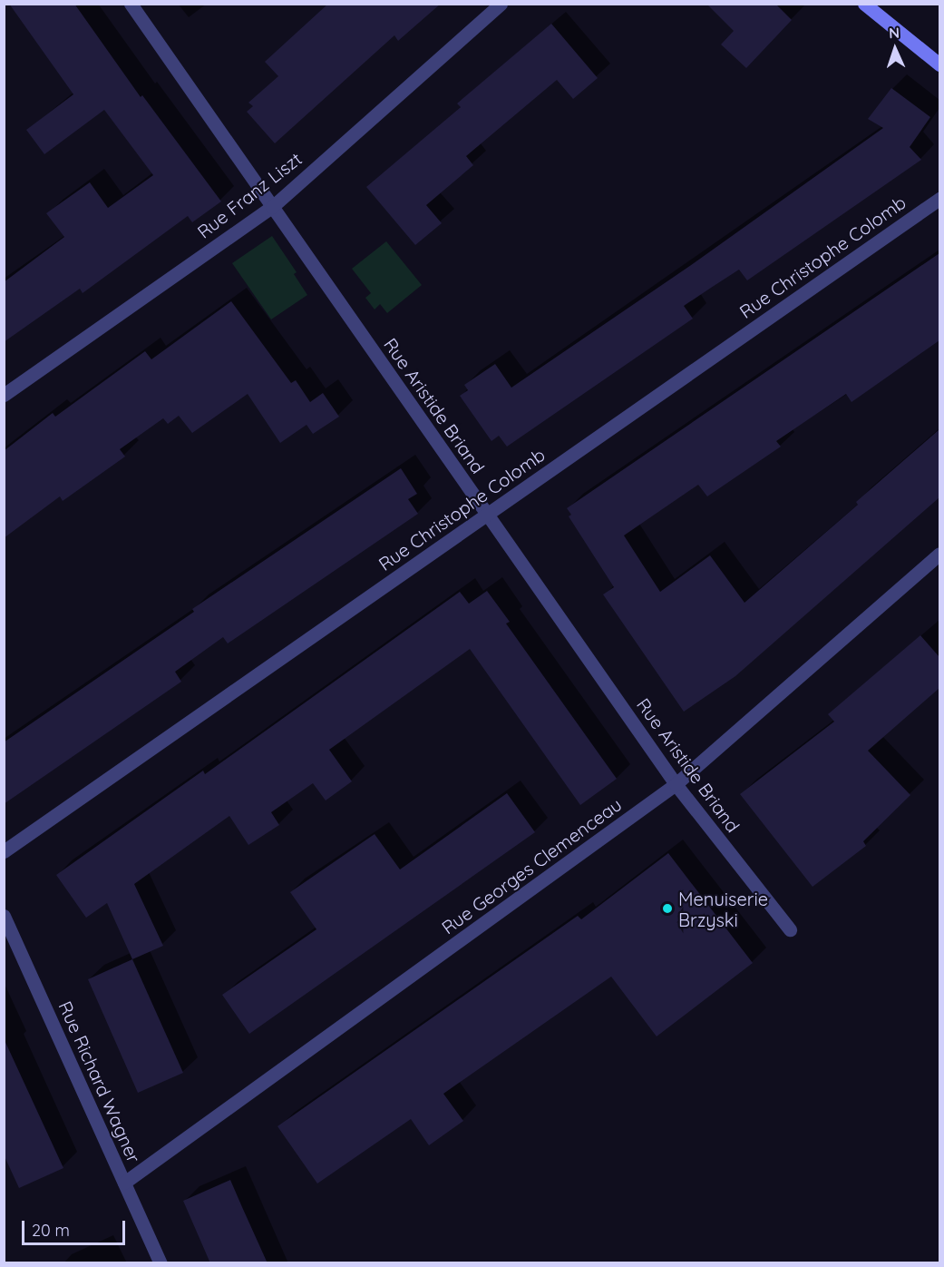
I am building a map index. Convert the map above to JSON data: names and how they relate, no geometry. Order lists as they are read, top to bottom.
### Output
{
  "streets": {
    "street": [
      "Rue Franz Liszt",
      "Rue Christophe Colomb",
      "Rue Aristide Briand",
      "Rue Georges Clemenceau",
      "Rue Richard Wagner"
    ]
  },
  "crossings": [
    ["Rue Franz Liszt", "Rue Aristide Briand"],
    ["Rue Christophe Colomb", "Rue Aristide Briand"],
    ["Rue Aristide Briand", "Rue Georges Clemenceau"],
    ["Rue Georges Clemenceau", "Rue Richard Wagner"]
  ],
  "places": ["Menuiserie Brzyski"],
  "scale_bar": "20 m",
  "north": "top"
}
